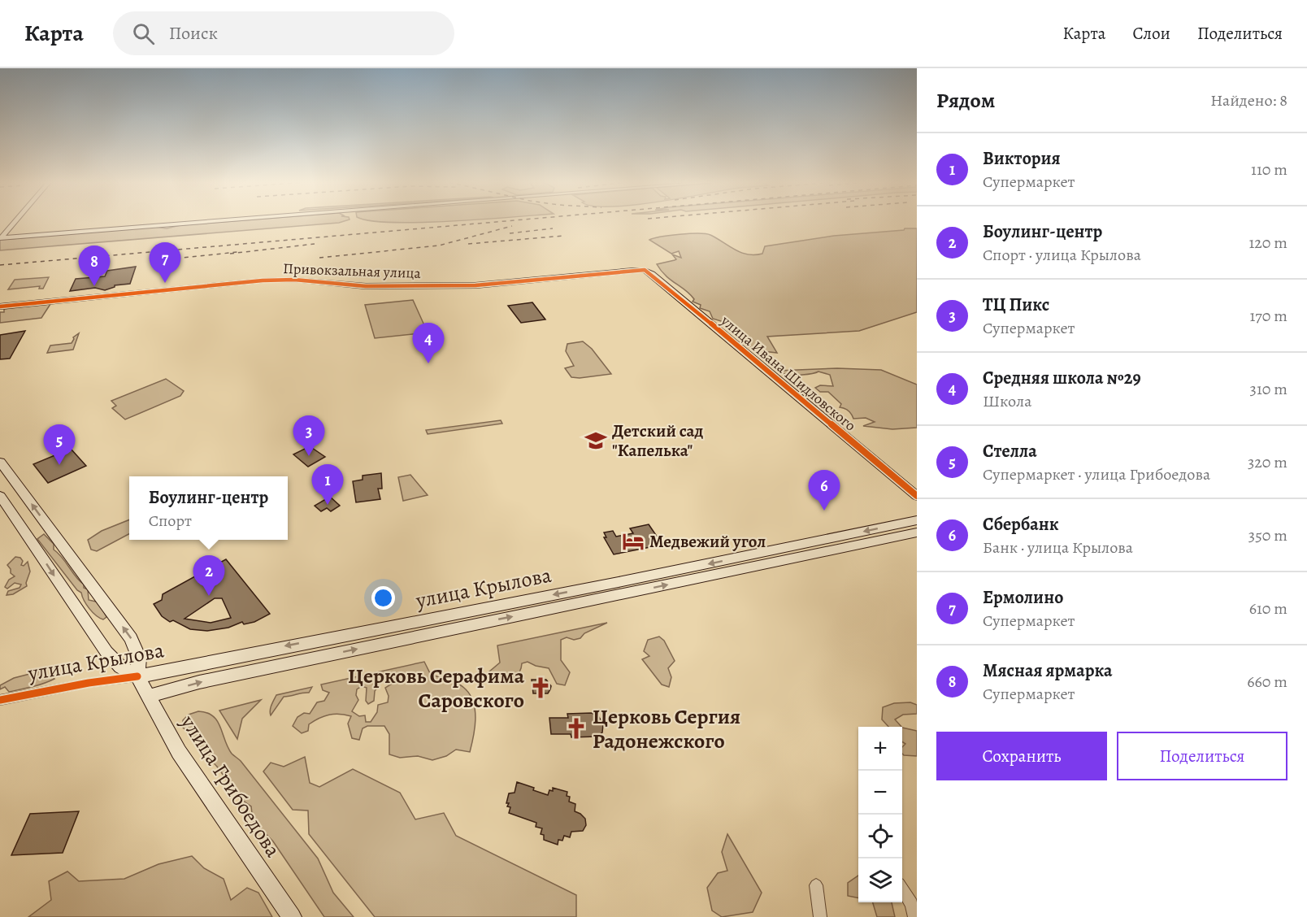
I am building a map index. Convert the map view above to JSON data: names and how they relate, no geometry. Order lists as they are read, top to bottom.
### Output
{
  "streets": {
    "street": [
      "Привокзальная улица",
      "улица Ивана Шидловского",
      "улица Крылова",
      "улица Грибоедова"
    ]
  },
  "crossings": [
    ["Привокзальная улица", "улица Ивана Шидловского"],
    ["улица Крылова", "улица Грибоедова"]
  ],
  "places": {
    "school or university": ["Детский сад \"Капелька\""],
    "hotel": ["Медвежий угол"],
    "church": ["Церковь Серафима Саровского", "Церковь Сергия Радонежского"]
  },
  "page": {
    "header": "Карта",
    "search": "Поиск",
    "nav": ["Карта", "Слои", "Поделиться"],
    "heading": ["Рядом", "Найдено: 8"],
    "list": [
      {
        "mark": "1",
        "name": "Виктория",
        "note": "Супермаркет",
        "value": "110 m"
      },
      {
        "mark": "2",
        "name": "Боулинг-центр",
        "note": "Спорт · улица Крылова",
        "value": "120 m"
      },
      {
        "mark": "3",
        "name": "ТЦ Пикс",
        "note": "Супермаркет",
        "value": "170 m"
      },
      {
        "mark": "4",
        "name": "Средняя школа №29",
        "note": "Школа",
        "value": "310 m"
      },
      {
        "mark": "5",
        "name": "Стелла",
        "note": "Супермаркет · улица Грибоедова",
        "value": "320 m"
      },
      {
        "mark": "6",
        "name": "Сбербанк",
        "note": "Банк · улица Крылова",
        "value": "350 m"
      },
      {
        "mark": "7",
        "name": "Ермолино",
        "note": "Супермаркет",
        "value": "610 m"
      },
      {
        "mark": "8",
        "name": "Мясная ярмарка",
        "note": "Супермаркет",
        "value": "660 m"
      }
    ],
    "pins": [
      "7",
      "8",
      "4",
      "3",
      "5",
      "1",
      "6",
      "2"
    ],
    "popup": ["Боулинг-центр", "Спорт"],
    "buttons": ["Сохранить", "Поделиться"],
    "map_buttons": ["+", "−"]
  }
}
